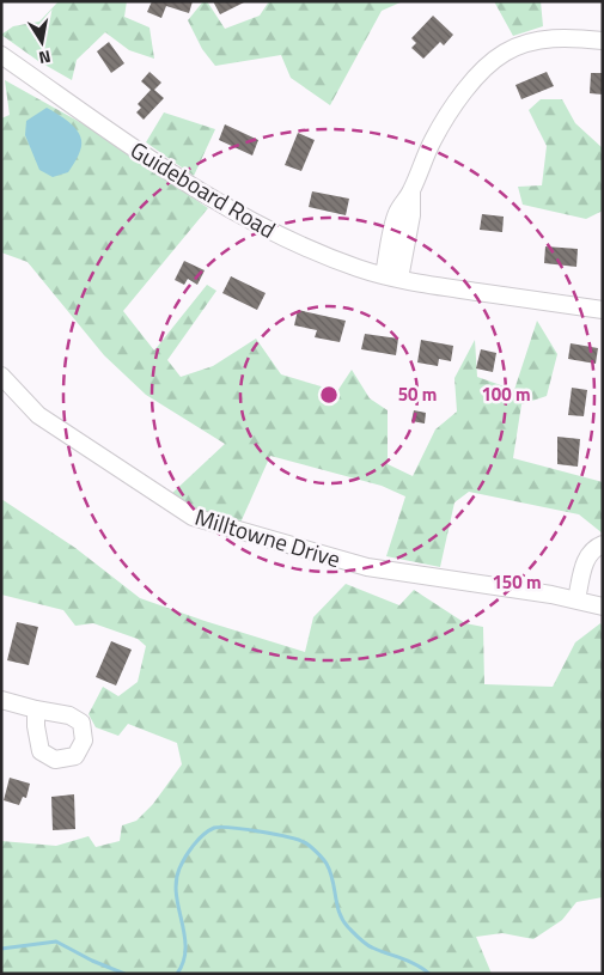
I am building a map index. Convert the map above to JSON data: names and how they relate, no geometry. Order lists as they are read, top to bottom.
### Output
{
  "streets": {
    "street": ["Guideboard Road", "Milltowne Drive"]
  },
  "north": "bottom",
  "rings": ["50 m", "100 m", "150 m"]
}
